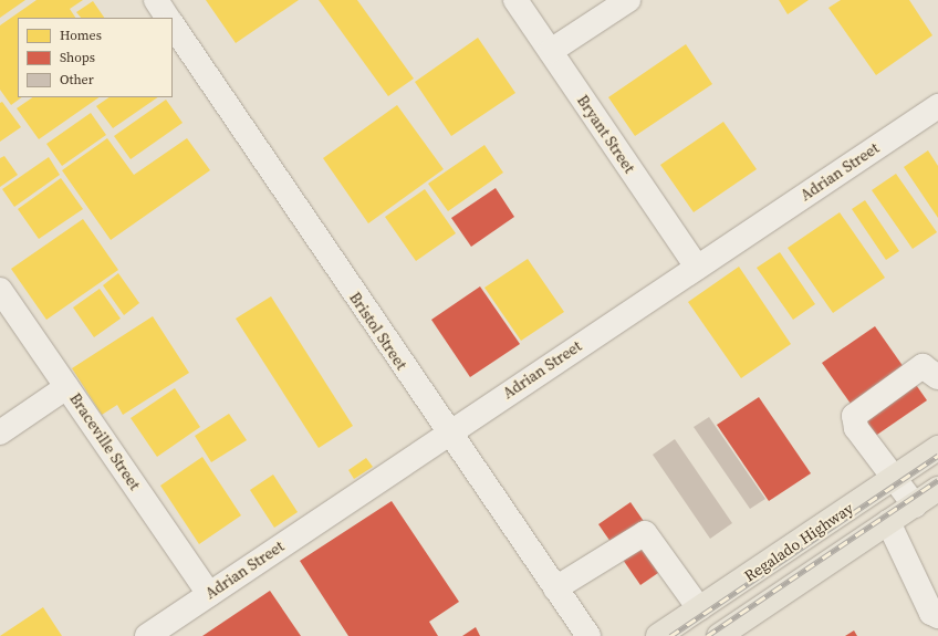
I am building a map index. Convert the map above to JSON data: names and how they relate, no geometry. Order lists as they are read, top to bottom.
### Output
{
  "streets": {
    "main road": ["Regalado Highway"],
    "street": [
      "Bryant Street",
      "Adrian Street",
      "Bristol Street",
      "Braceville Street"
    ]
  },
  "crossings": [
    ["Bryant Street", "Adrian Street"],
    ["Adrian Street", "Bristol Street"],
    ["Adrian Street", "Braceville Street"]
  ],
  "legend": ["Homes", "Shops", "Other"]
}
